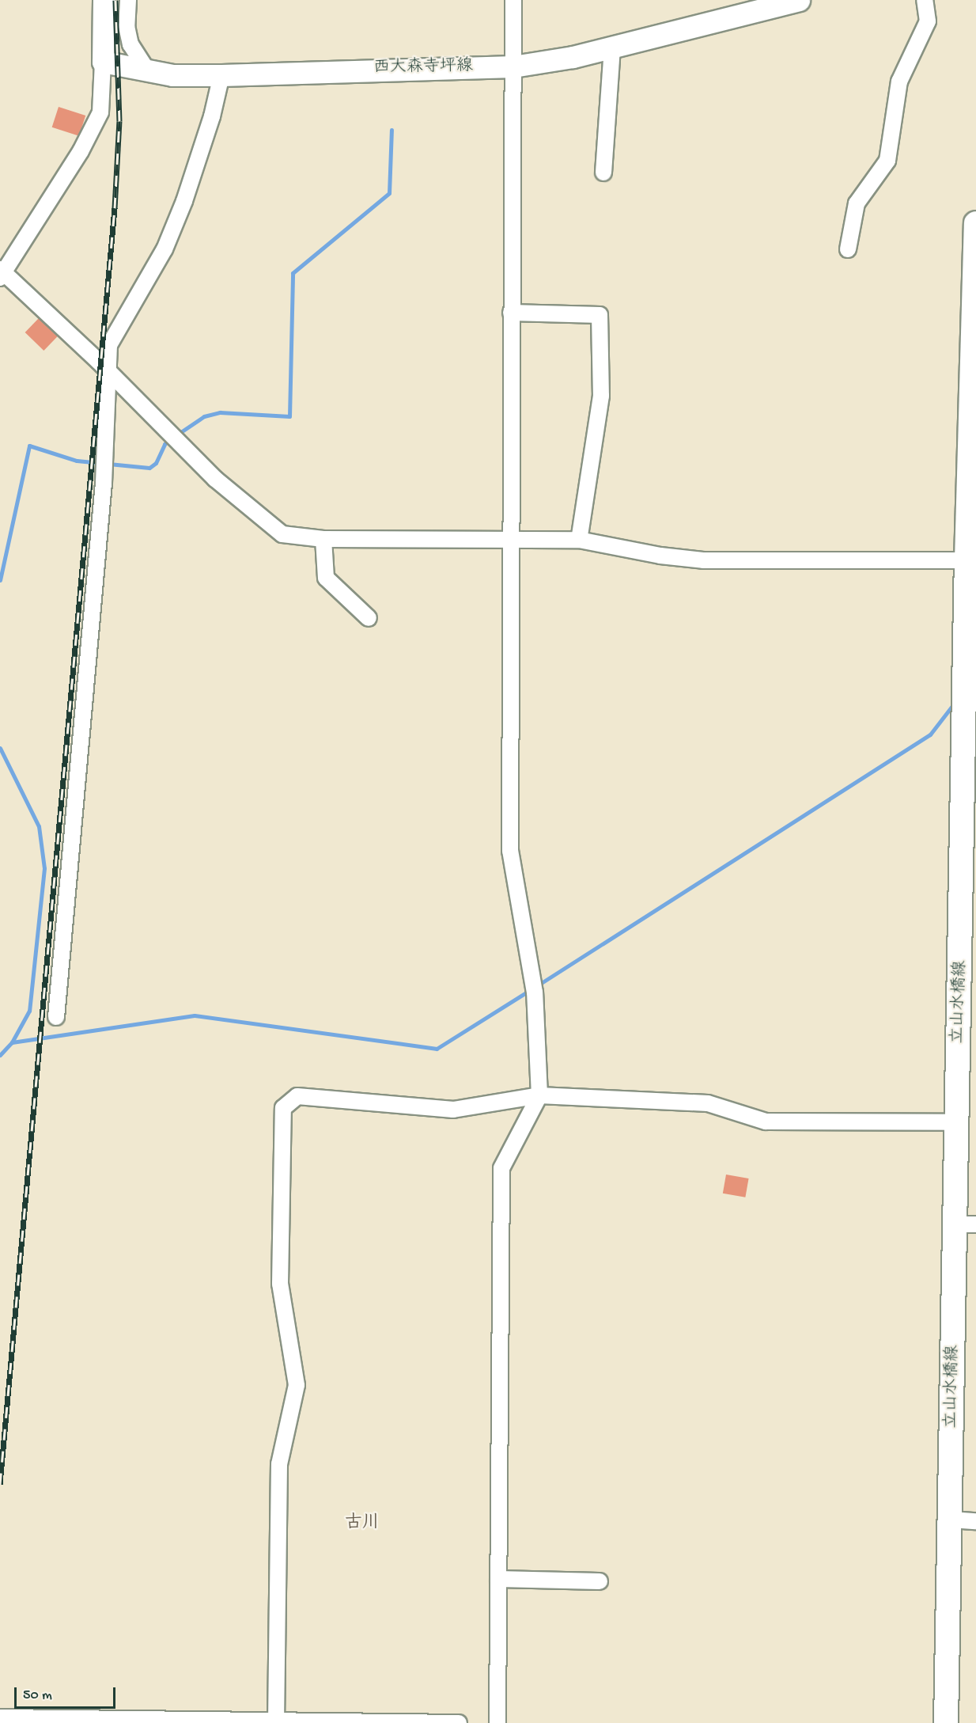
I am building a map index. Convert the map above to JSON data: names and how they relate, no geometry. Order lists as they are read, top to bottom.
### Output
{
  "streets": {
    "main road": ["西大森寺坪線", "立山水橋線"]
  },
  "districts": ["古川"],
  "scale_bar": "50 m"
}
